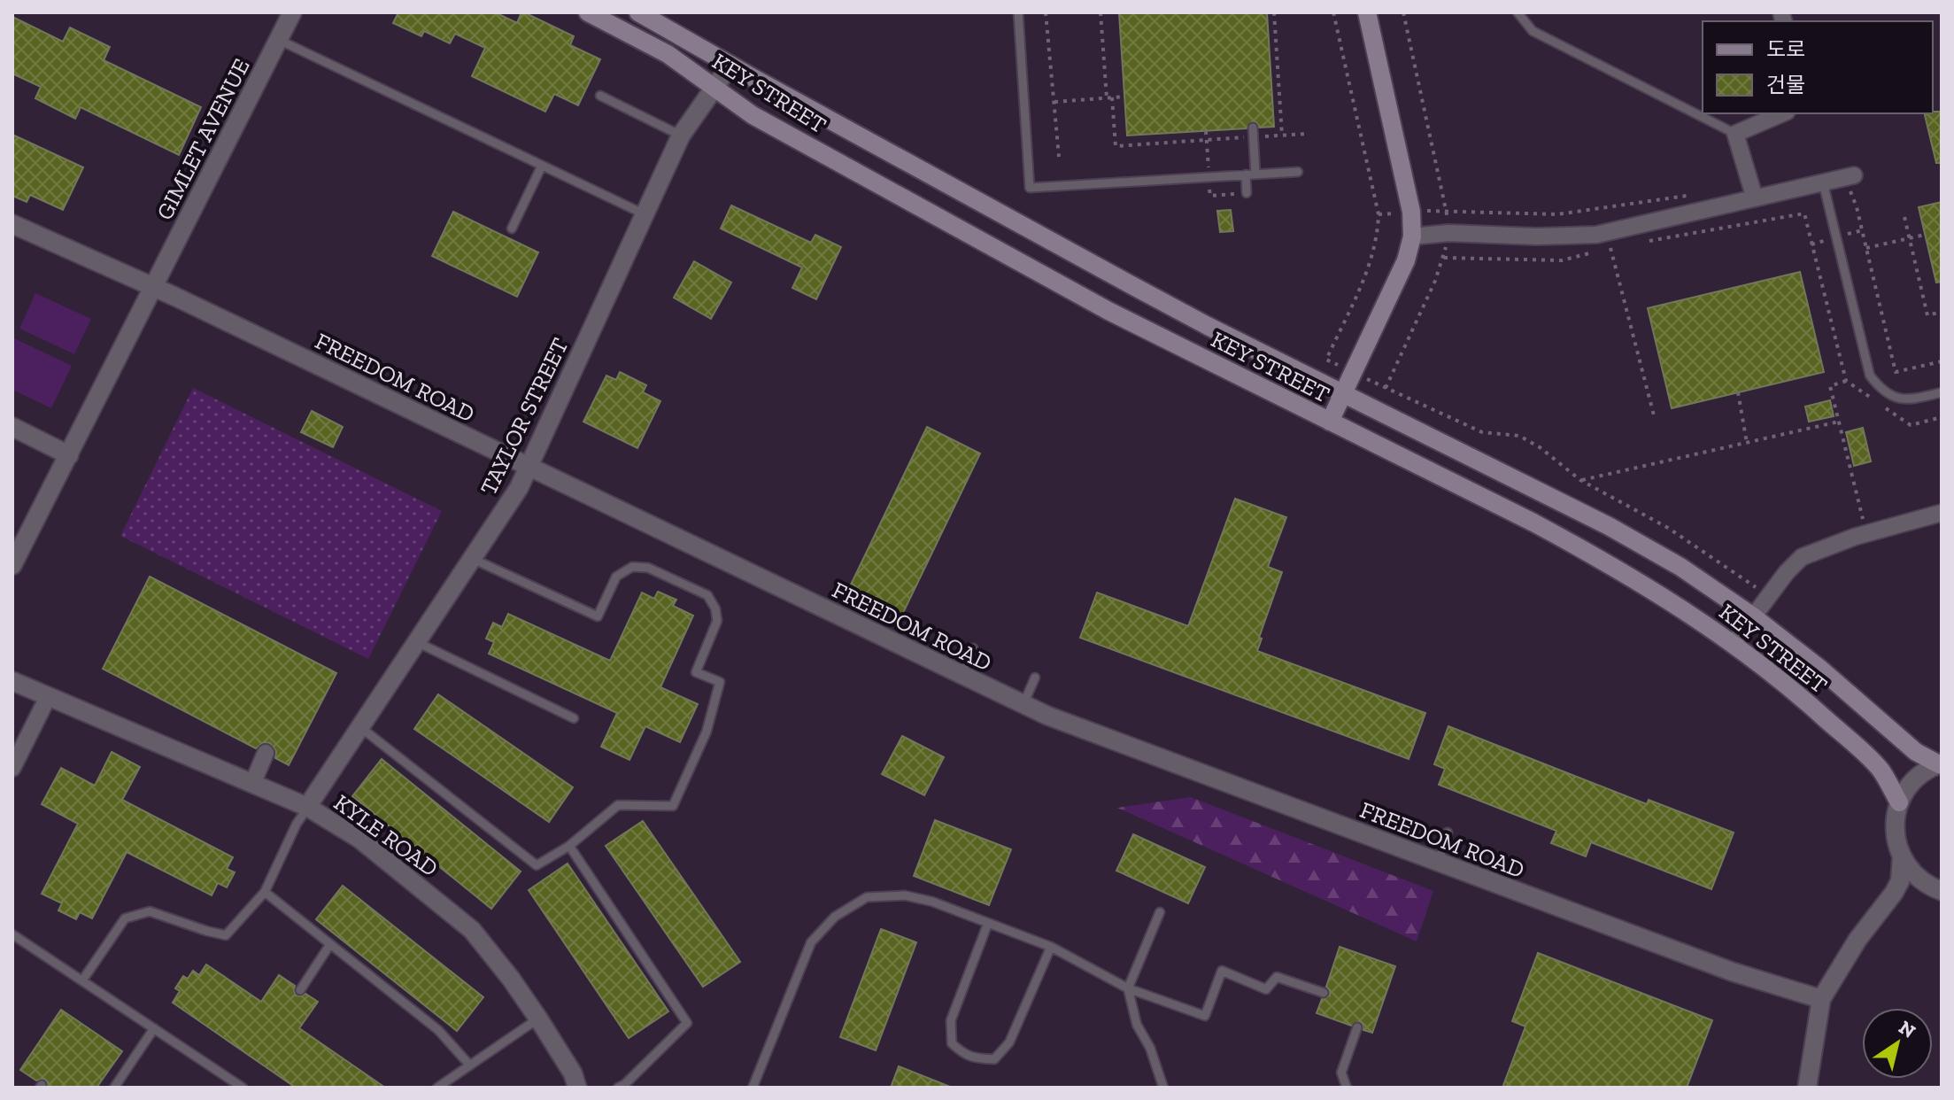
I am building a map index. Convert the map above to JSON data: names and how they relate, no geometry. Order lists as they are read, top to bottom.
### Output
{
  "streets": {
    "main road": ["KEY STREET"],
    "street": [
      "GIMLET AVENUE",
      "FREEDOM ROAD",
      "TAYLOR STREET",
      "KYLE ROAD"
    ]
  },
  "crossings": [
    ["KEY STREET", "TAYLOR STREET"],
    ["GIMLET AVENUE", "FREEDOM ROAD"],
    ["FREEDOM ROAD", "TAYLOR STREET"],
    ["TAYLOR STREET", "KYLE ROAD"]
  ],
  "legend": ["도로", "건물"],
  "north": "top right"
}
